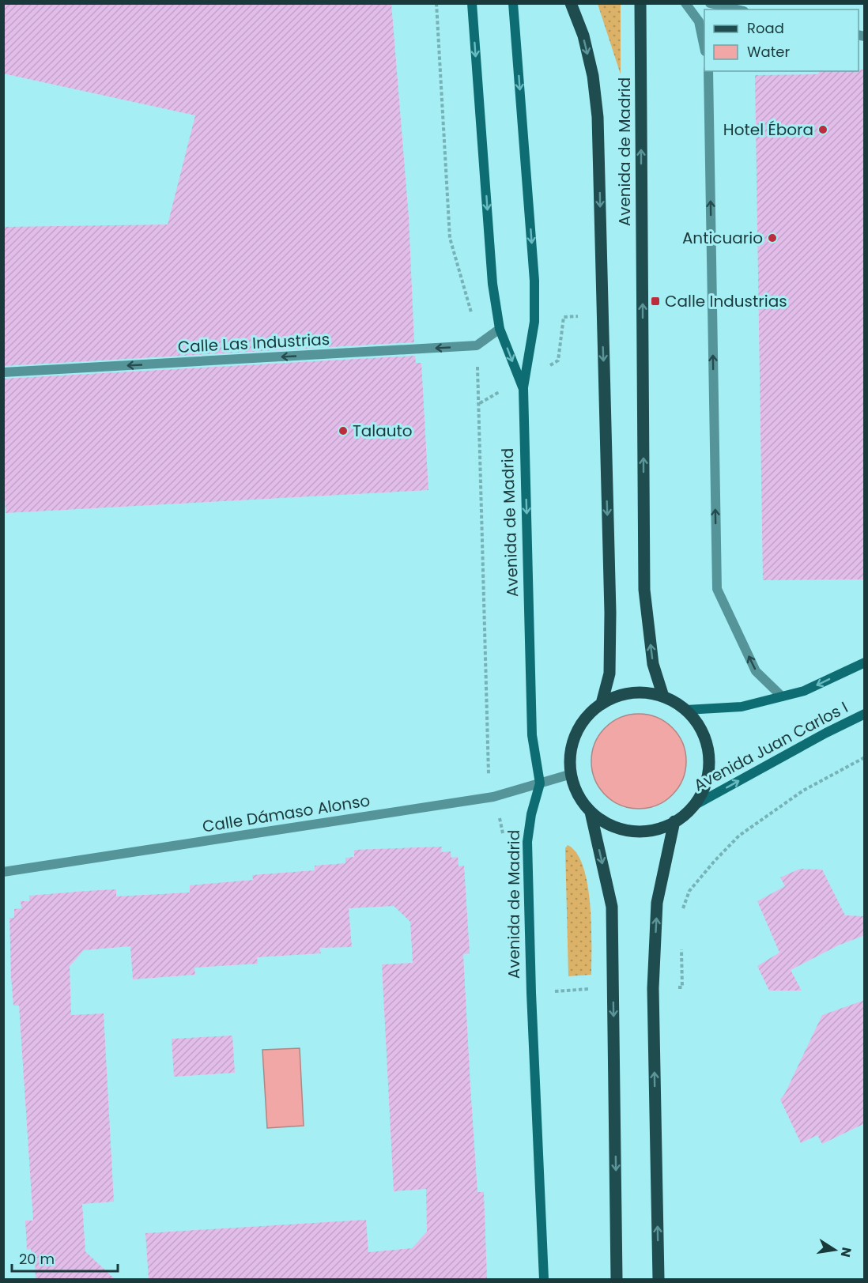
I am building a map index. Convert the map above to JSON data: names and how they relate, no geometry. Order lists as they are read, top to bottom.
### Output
{
  "streets": {
    "main road": ["Avenida de Madrid", "Avenida Juan Carlos I"],
    "street": ["Calle Las Industrias", "Calle Dámaso Alonso"]
  },
  "crossings": [
    ["Avenida de Madrid", "Avenida Juan Carlos I"],
    ["Avenida de Madrid", "Calle Dámaso Alonso"],
    ["Avenida Juan Carlos I", "Calle Dámaso Alonso"]
  ],
  "one_way": ["Calle Las Industrias"],
  "places": {
    "other": ["Hotel Ébora", "Anticuario", "Talauto"],
    "transit": ["Calle Industrias"]
  },
  "legend": ["Road", "Water"],
  "scale_bar": "20 m",
  "north": "right"
}
